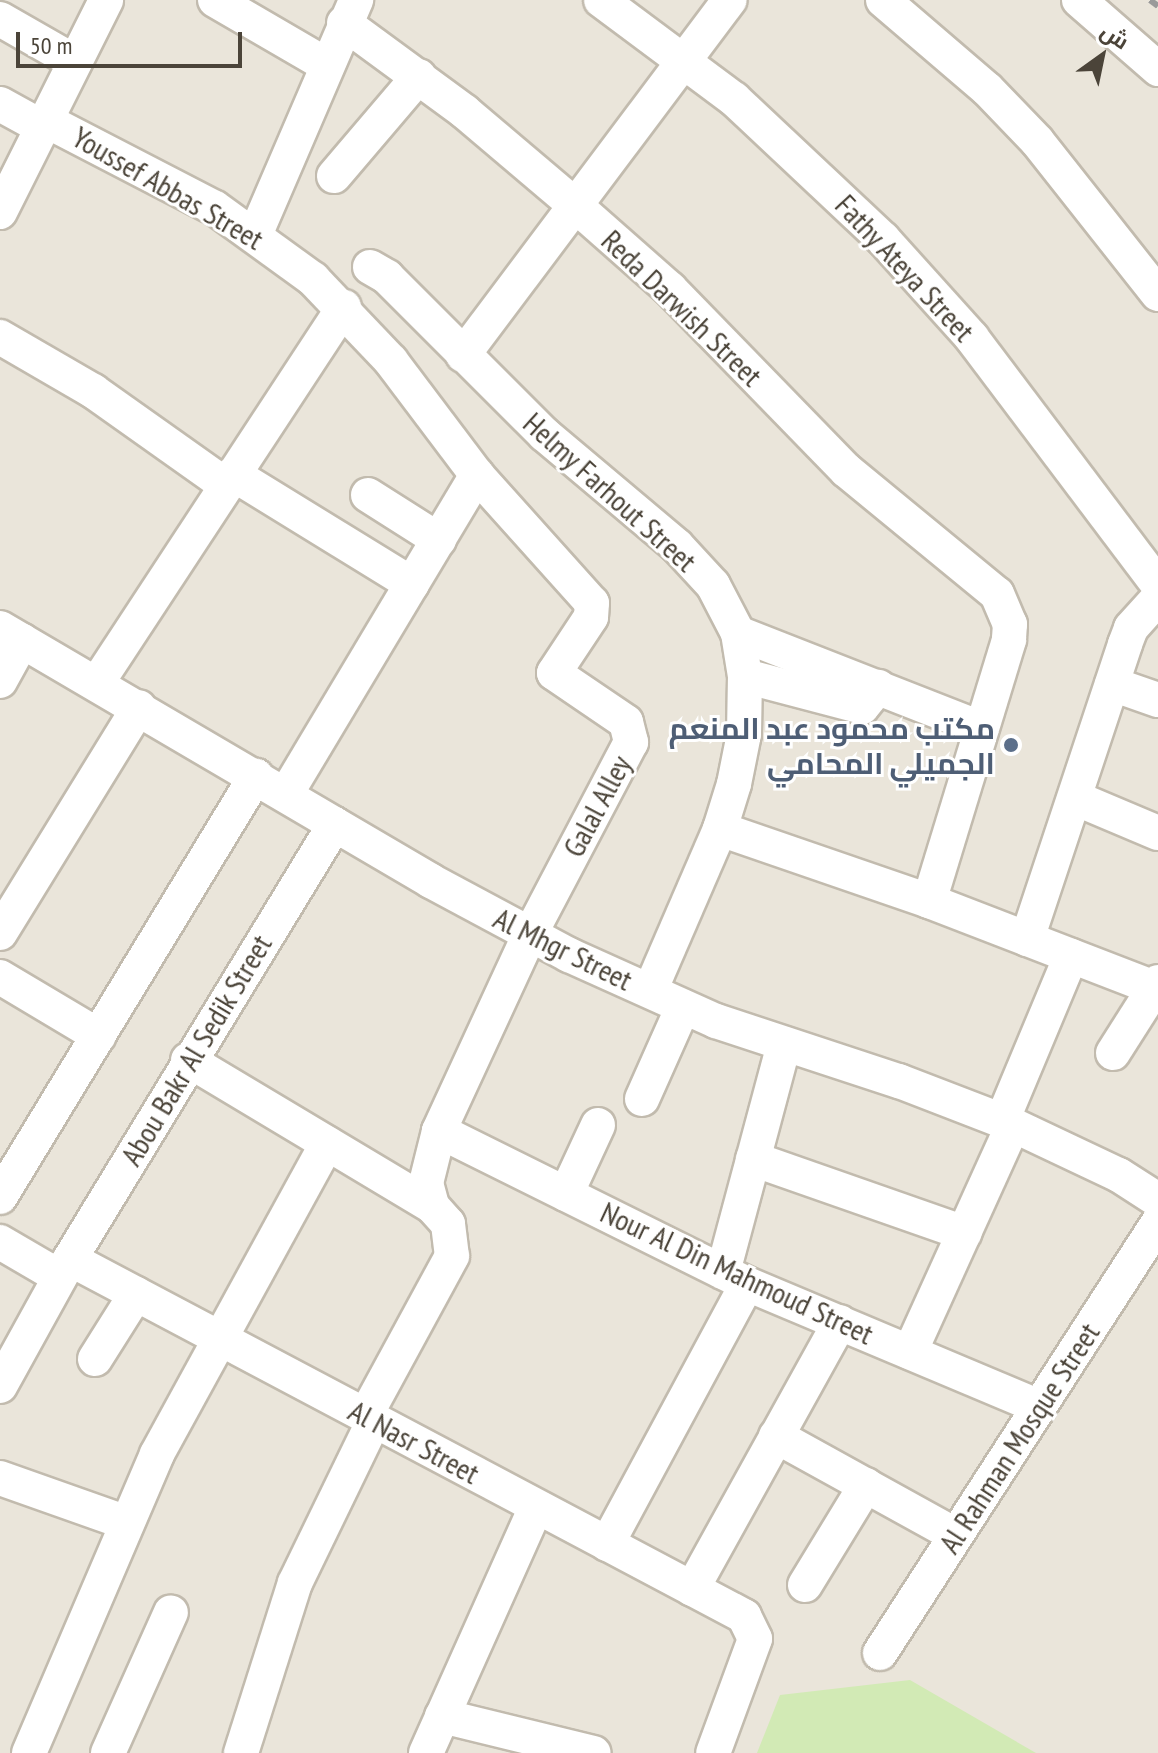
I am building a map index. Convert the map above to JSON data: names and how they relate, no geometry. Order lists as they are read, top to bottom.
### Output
{
  "streets": {
    "street": [
      "Youssef Abbas Street",
      "Fathy Ateya Street",
      "Reda Darwish Street",
      "Helmy Farhout Street",
      "Galal Alley",
      "Al Mhgr Street",
      "Abou Bakr Al Sedik Street",
      "Nour Al Din Mahmoud Street",
      "Al Rahman Mosque Street",
      "Al Nasr Street"
    ]
  },
  "crossings": [
    ["Youssef Abbas Street", "Galal Alley"],
    ["Helmy Farhout Street", "Al Mhgr Street"],
    ["Galal Alley", "Al Mhgr Street"],
    ["Al Mhgr Street", "Abou Bakr Al Sedik Street"],
    ["Abou Bakr Al Sedik Street", "Al Nasr Street"],
    ["Nour Al Din Mahmoud Street", "Al Rahman Mosque Street"]
  ],
  "places": ["مكتب محمود عبد المنعم الجميلي المحامي"],
  "scale_bar": "50 m",
  "north": "top right"
}
